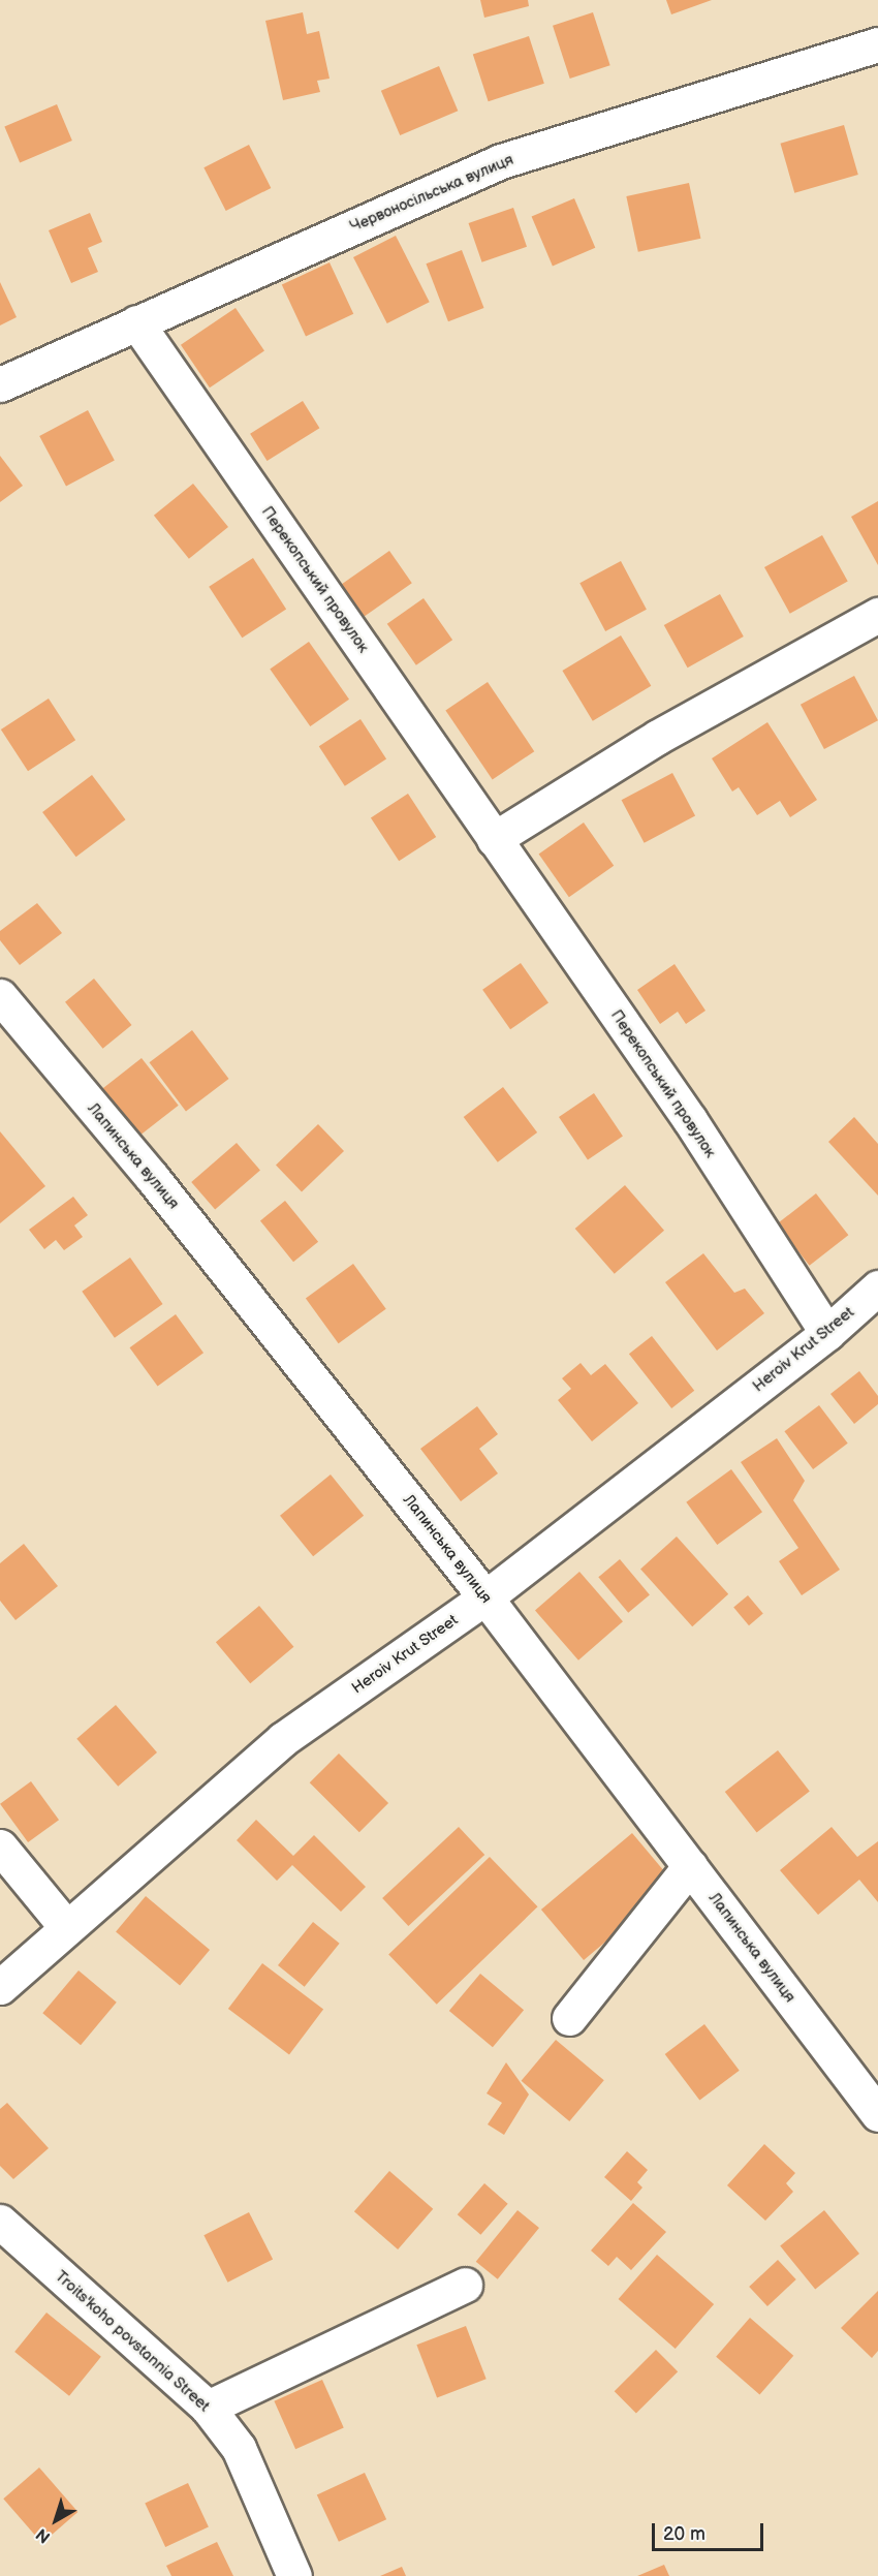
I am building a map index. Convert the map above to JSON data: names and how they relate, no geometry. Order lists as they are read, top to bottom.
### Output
{
  "streets": {
    "street": [
      "Червоносільська вулиця",
      "Перекопський провулок",
      "Лапинська вулиця",
      "Heroiv Krut Street",
      "Troits'koho povstannia Street"
    ]
  },
  "crossings": [
    ["Червоносільська вулиця", "Перекопський провулок"],
    ["Перекопський провулок", "Heroiv Krut Street"],
    ["Лапинська вулиця", "Heroiv Krut Street"]
  ],
  "scale_bar": "20 m",
  "north": "bottom left"
}
